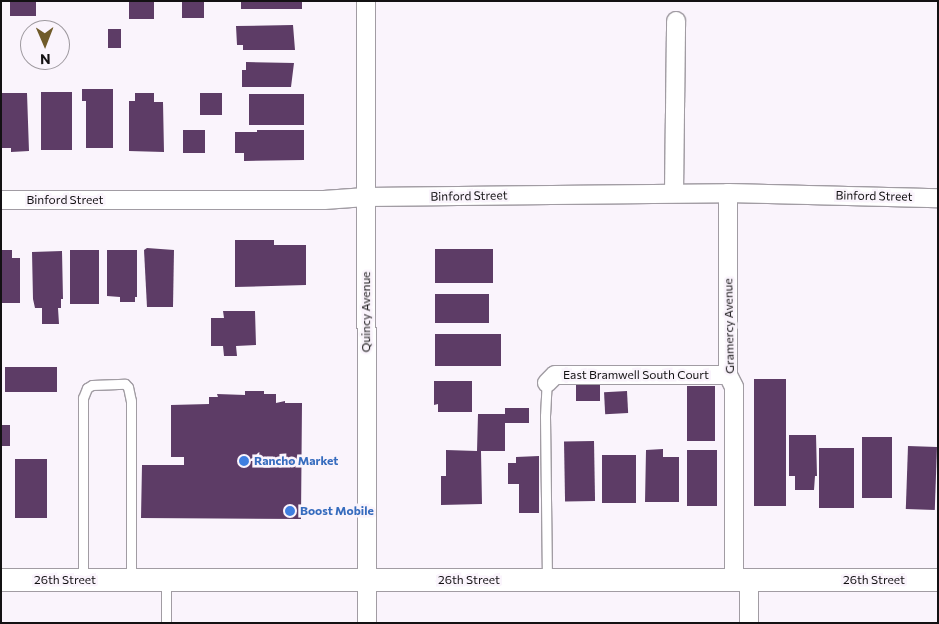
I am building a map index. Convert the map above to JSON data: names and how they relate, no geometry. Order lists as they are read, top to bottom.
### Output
{
  "streets": {
    "street": [
      "Binford Street",
      "Quincy Avenue",
      "Gramercy Avenue",
      "East Bramwell South Court",
      "26th Street"
    ]
  },
  "crossings": [
    ["Binford Street", "Quincy Avenue"],
    ["Binford Street", "Gramercy Avenue"],
    ["Quincy Avenue", "26th Street"],
    ["Gramercy Avenue", "East Bramwell South Court"],
    ["Gramercy Avenue", "26th Street"]
  ],
  "places": ["Rancho Market", "Boost Mobile"],
  "north": "bottom"
}
